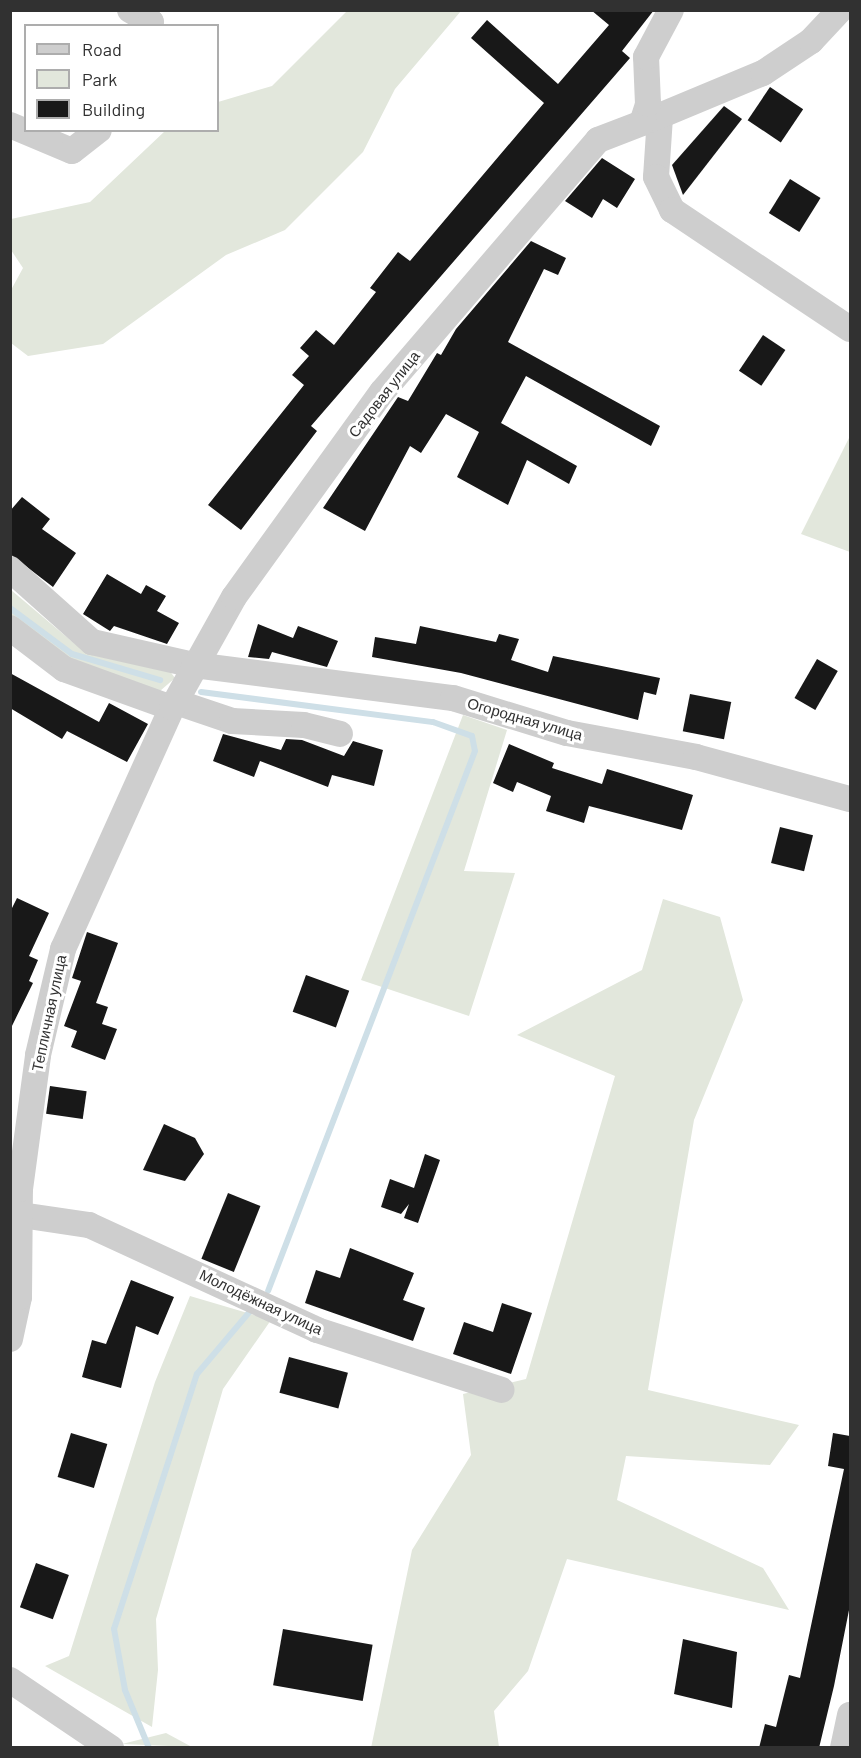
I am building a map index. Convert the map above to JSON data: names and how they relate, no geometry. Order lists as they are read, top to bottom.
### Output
{
  "streets": {
    "street": [
      "Садовая улица",
      "Огородная улица",
      "Тепличная улица",
      "Молодёжная улица"
    ]
  },
  "crossings": [
    ["Садовая улица", "Огородная улица"],
    ["Садовая улица", "Тепличная улица"],
    ["Тепличная улица", "Молодёжная улица"]
  ],
  "legend": ["Road", "Park", "Building"]
}
